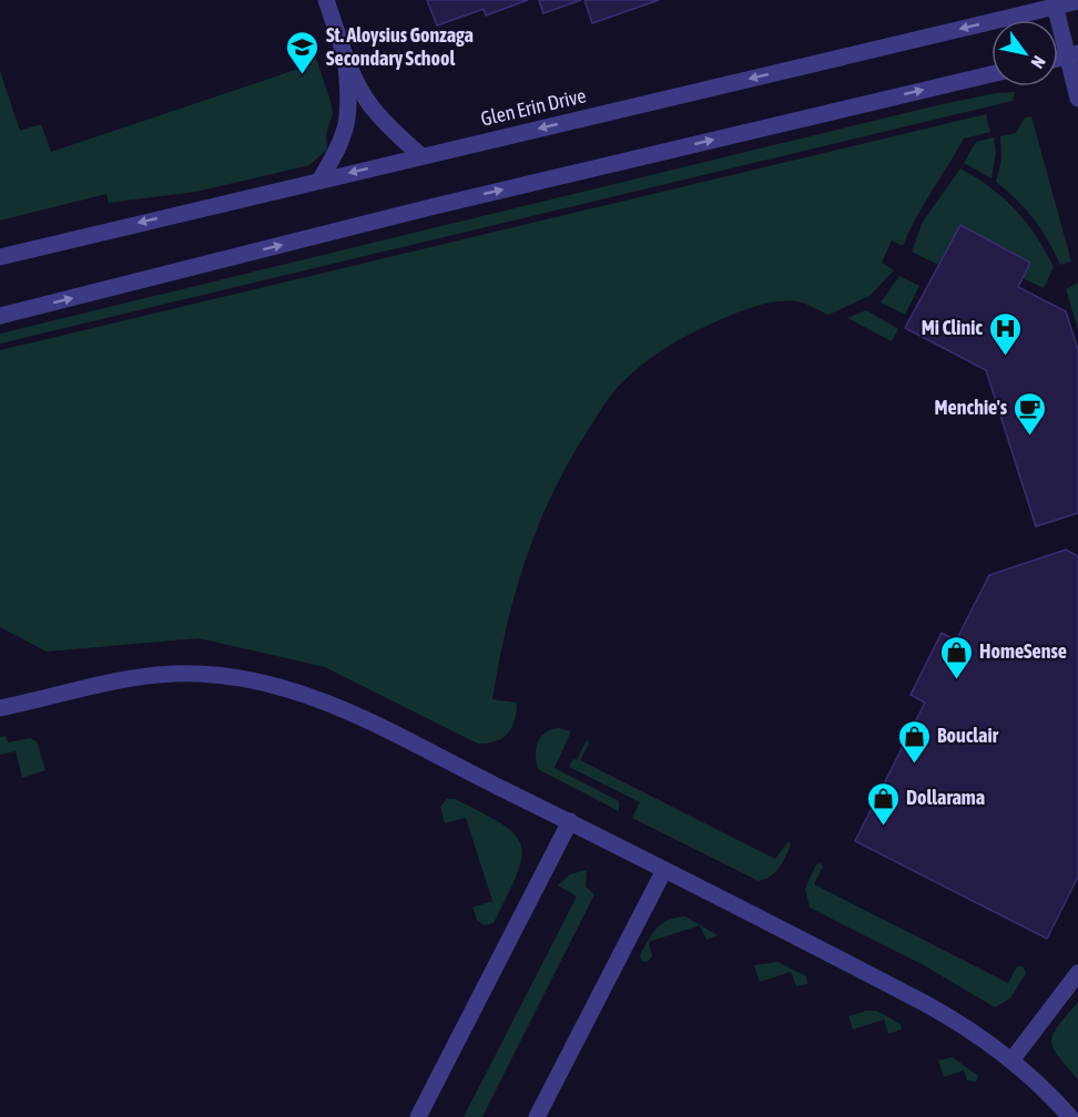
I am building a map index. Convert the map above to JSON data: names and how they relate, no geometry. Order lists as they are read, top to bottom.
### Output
{
  "streets": {
    "street": ["Glen Erin Drive"]
  },
  "places": {
    "school or university": ["St. Aloysius Gonzaga Secondary School"],
    "hospital": ["Mi Clinic"],
    "cafe": ["Menchie's"],
    "shop": ["HomeSense", "Bouclair", "Dollarama"]
  },
  "north": "bottom right"
}
